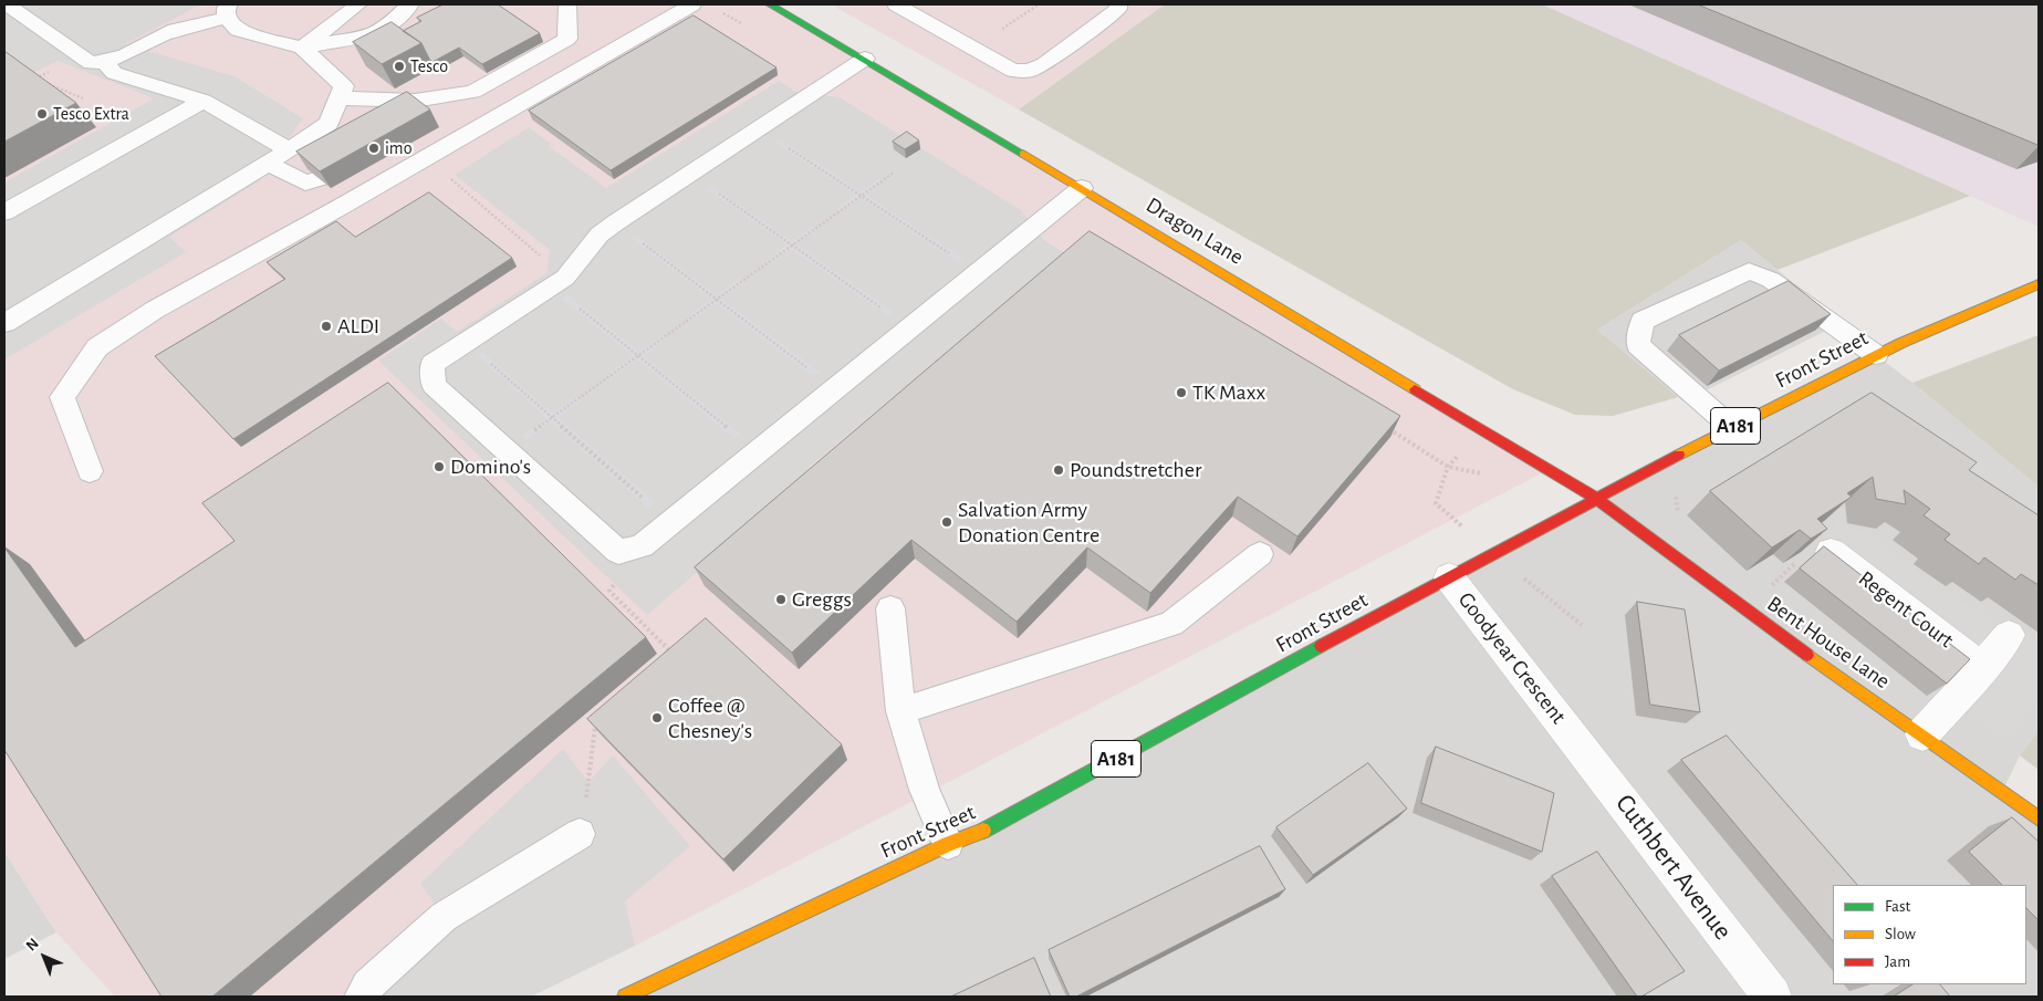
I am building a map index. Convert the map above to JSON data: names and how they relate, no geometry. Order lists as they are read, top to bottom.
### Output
{
  "streets": {
    "street": [
      "Dragon Lane",
      "Front Street",
      "A181",
      "Regent Court",
      "Bent House Lane",
      "Goodyear Crescent",
      "Cuthbert Avenue"
    ]
  },
  "crossings": [
    ["Dragon Lane", "Front Street"],
    ["Dragon Lane", "Bent House Lane"],
    ["Front Street", "Bent House Lane"],
    ["Front Street", "Goodyear Crescent"],
    ["Goodyear Crescent", "Cuthbert Avenue"]
  ],
  "places": [
    "Tesco",
    "Tesco Extra",
    "imo",
    "ALDI",
    "TK Maxx",
    "Domino's",
    "Poundstretcher",
    "Salvation Army Donation Centre",
    "Greggs",
    "Coffee @ Chesney's"
  ],
  "legend": ["Fast", "Slow", "Jam"],
  "north": "top left"
}
